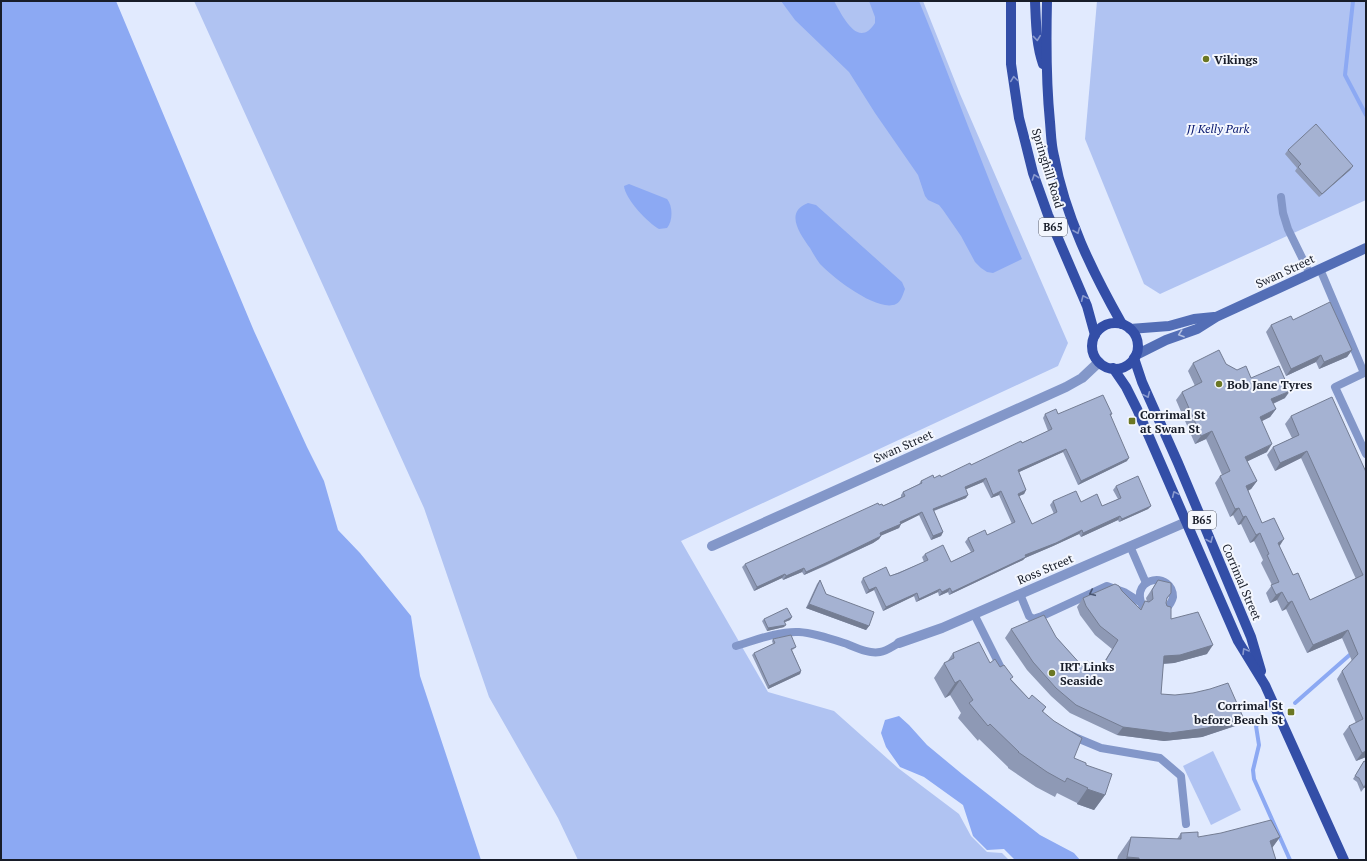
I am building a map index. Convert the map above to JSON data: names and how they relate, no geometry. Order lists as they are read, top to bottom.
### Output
{
  "streets": {
    "main road": ["Springhill Road", "B65", "Corrimal Street"],
    "street": ["Swan Street", "Ross Street"]
  },
  "crossings": [
    ["Springhill Road", "B65"],
    ["Springhill Road", "Swan Street"],
    ["Springhill Road", "Corrimal Street"],
    ["B65", "Swan Street"],
    ["B65", "Corrimal Street"],
    ["Swan Street", "Corrimal Street"],
    ["Ross Street", "Corrimal Street"]
  ],
  "parks": ["JJ Kelly Park"],
  "places": {
    "other": ["Vikings", "Bob Jane Tyres", "IRT Links Seaside"],
    "transit": ["Corrimal St at Swan St", "Corrimal St before Beach St"]
  }
}
